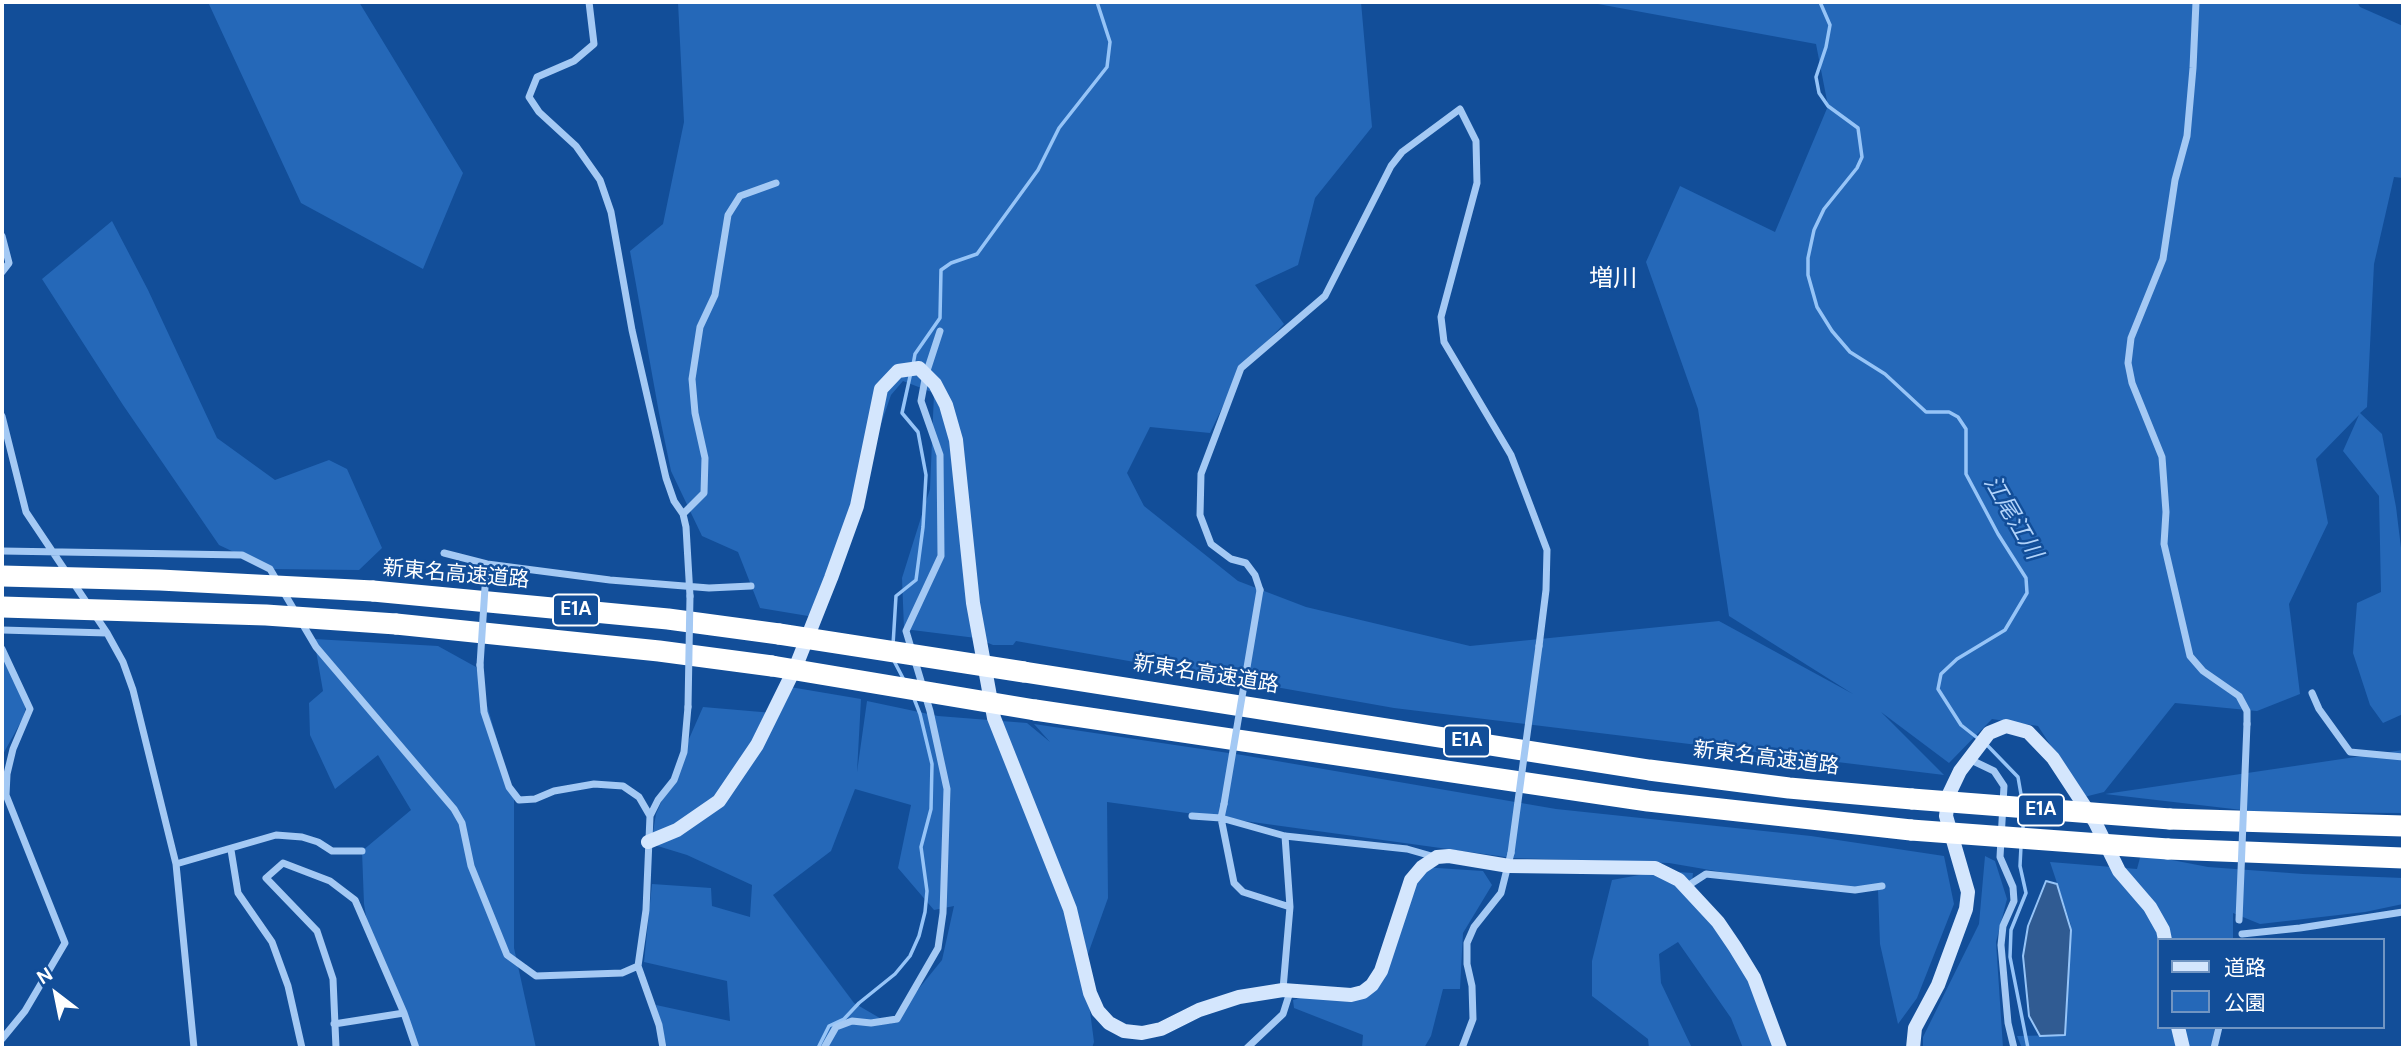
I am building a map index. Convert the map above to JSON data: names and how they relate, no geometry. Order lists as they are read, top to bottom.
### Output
{
  "streets": {
    "highway": ["新東名高速道路", "E1A"]
  },
  "districts": ["増川"],
  "water": ["江尾江川"],
  "legend": ["道路", "公園"],
  "north": "top left"
}
